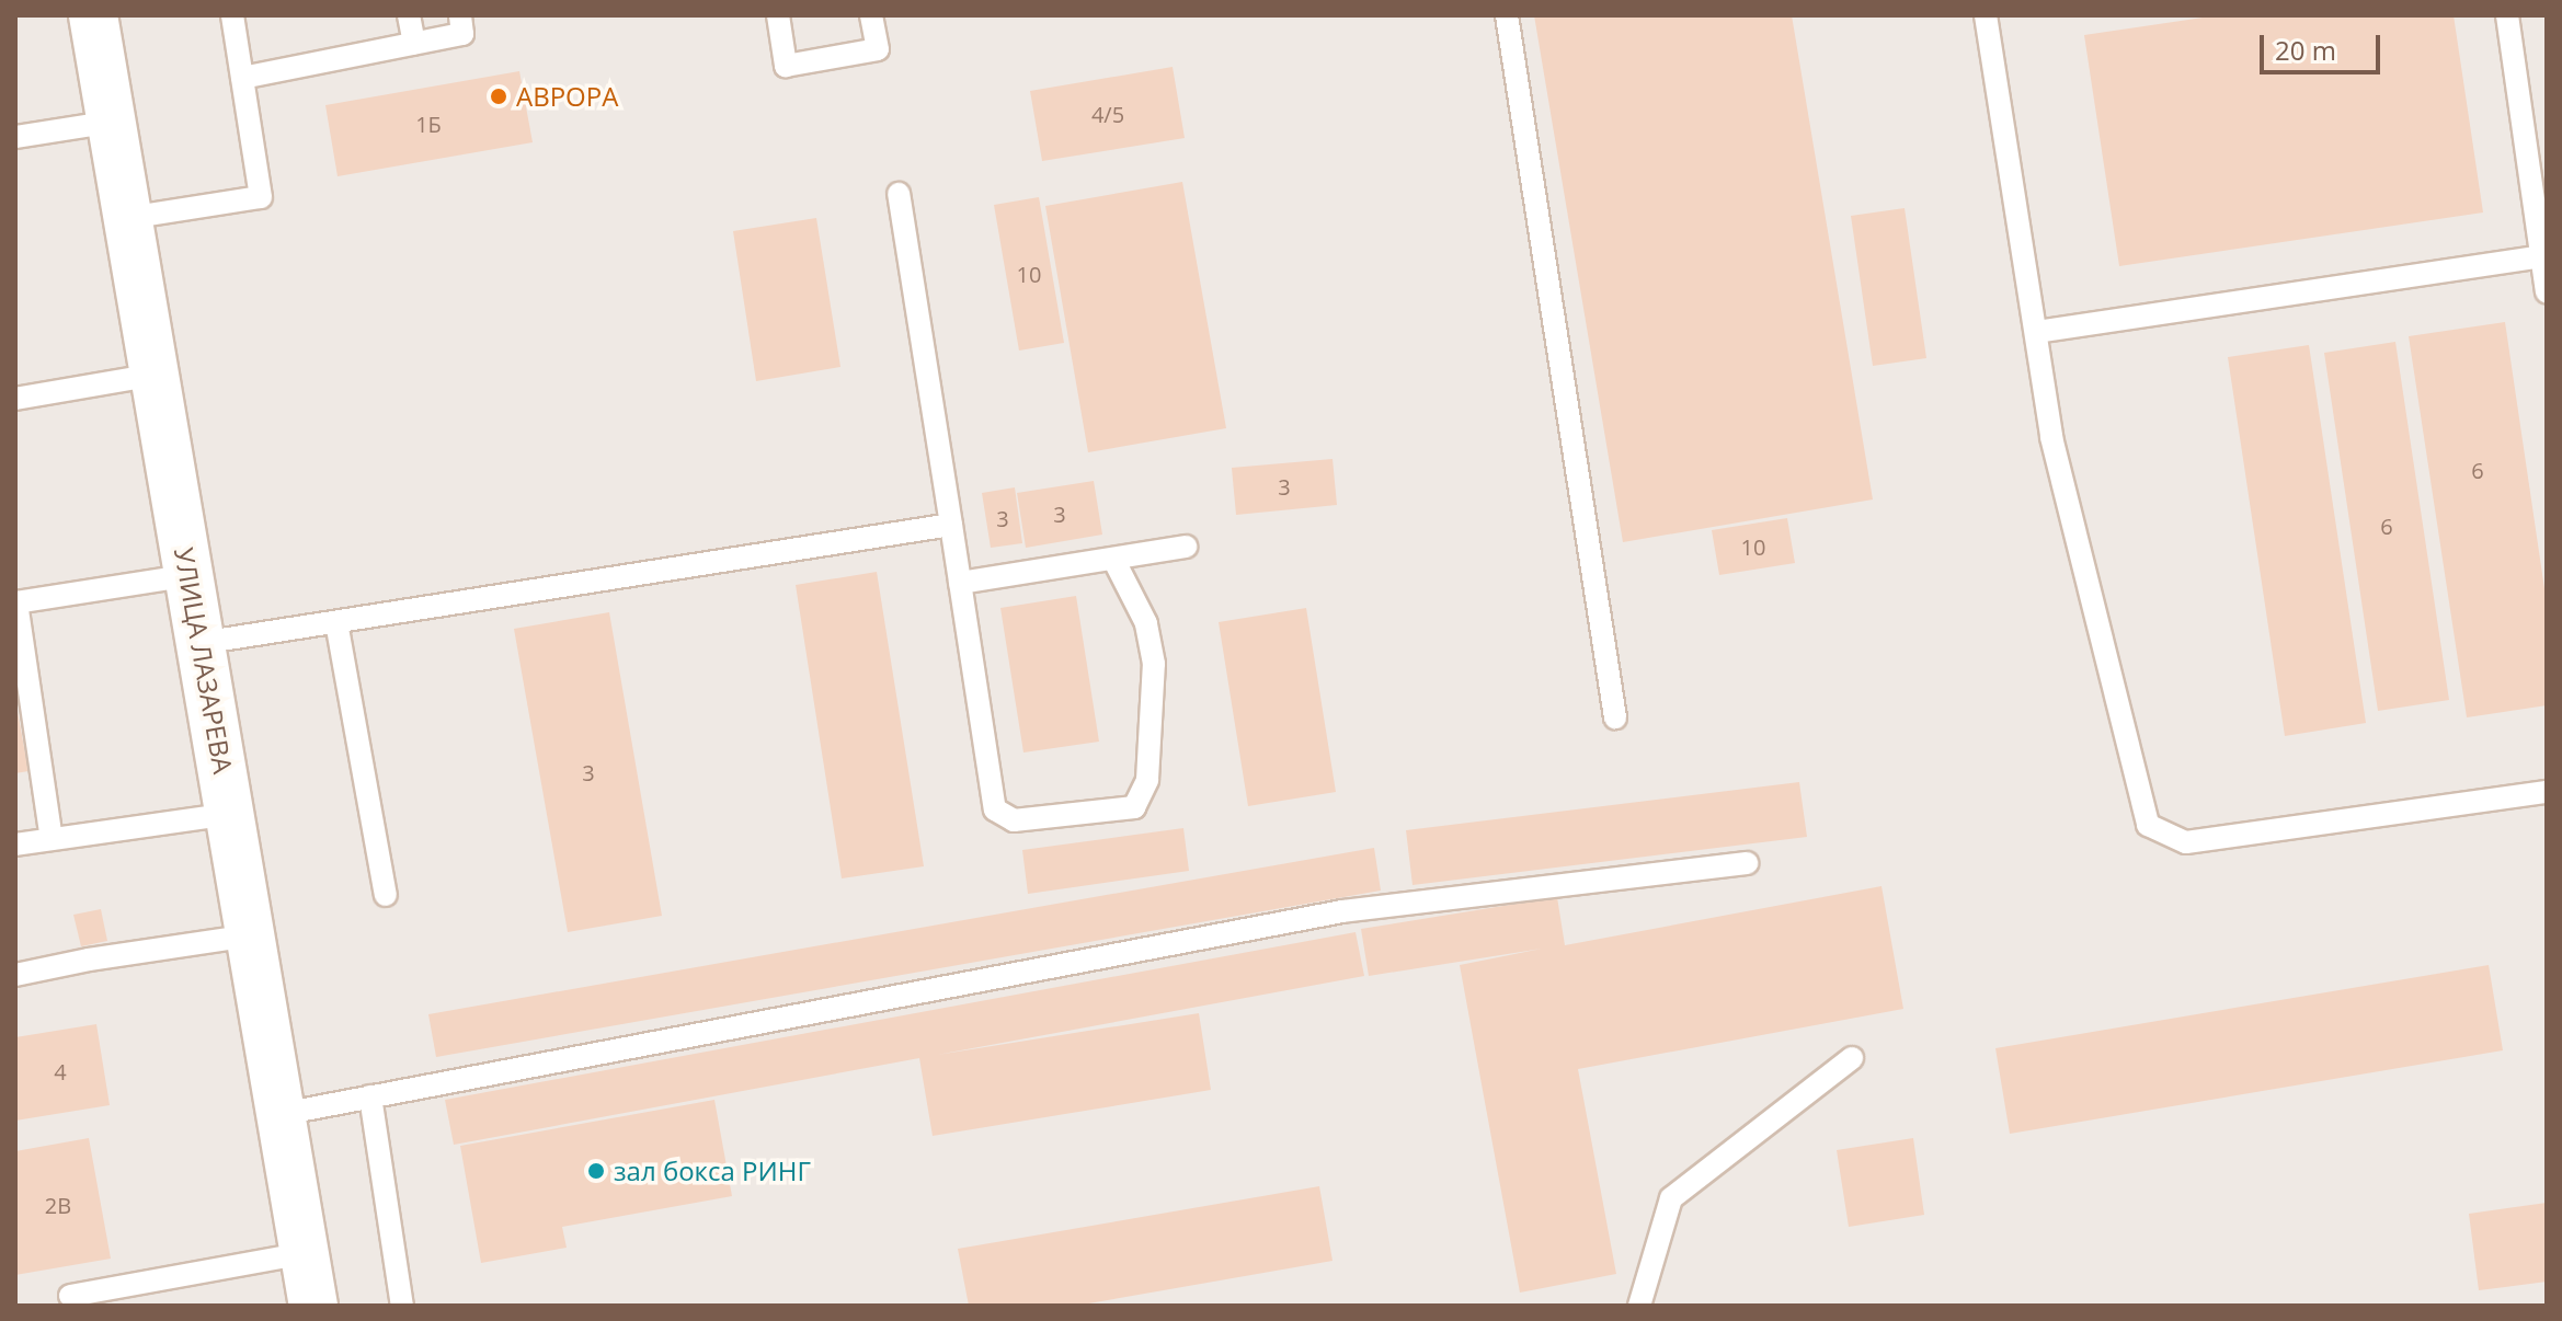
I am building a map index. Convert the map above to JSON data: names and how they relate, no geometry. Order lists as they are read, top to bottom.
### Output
{
  "streets": {
    "main road": ["УЛИЦА ЛАЗАРЕВА"]
  },
  "places": ["АВРОРА", "зал бокса РИНГ"],
  "house_numbers": [
    "4/5",
    "1Б",
    "10",
    "6",
    "3",
    "3",
    "3",
    "6",
    "10",
    "3",
    "4",
    "2В"
  ],
  "scale_bar": "20 m"
}
